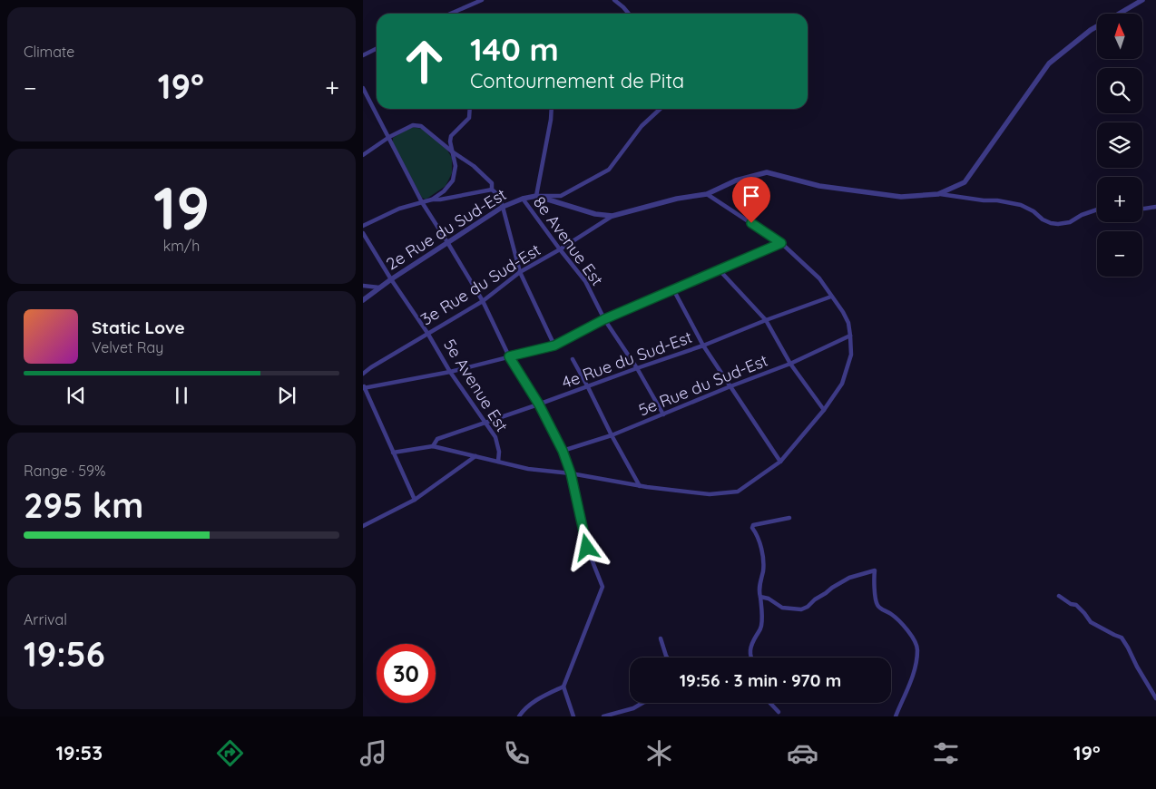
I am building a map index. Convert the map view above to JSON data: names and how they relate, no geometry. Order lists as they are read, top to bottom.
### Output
{
  "streets": {
    "street": [
      "2e Rue du Sud-Est",
      "8e Avenue Est",
      "3e Rue du Sud-Est",
      "4e Rue du Sud-Est",
      "5e Avenue Est",
      "5e Rue du Sud-Est"
    ]
  },
  "crossings": [
    ["2e Rue du Sud-Est", "8e Avenue Est"],
    ["2e Rue du Sud-Est", "5e Avenue Est"],
    ["8e Avenue Est", "3e Rue du Sud-Est"],
    ["8e Avenue Est", "4e Rue du Sud-Est"],
    ["8e Avenue Est", "5e Rue du Sud-Est"],
    ["3e Rue du Sud-Est", "5e Avenue Est"],
    ["4e Rue du Sud-Est", "5e Avenue Est"]
  ],
  "north": "top",
  "page": {
    "tile": [
      "Climate",
      ["19", "km/h"],
      ["Range · 59%", "295 km"],
      ["Arrival", "19:56"]
    ],
    "map_buttons": ["+", "−"],
    "turn": ["140 m", "Contournement de Pita"],
    "heat": ["−", "19°", "+"],
    "song": ["Static Love", "Velvet Ray"],
    "limit": "30",
    "trip": "19:56 · 3 min · 970 m",
    "tabs": ["19:53", "19°"]
  }
}
